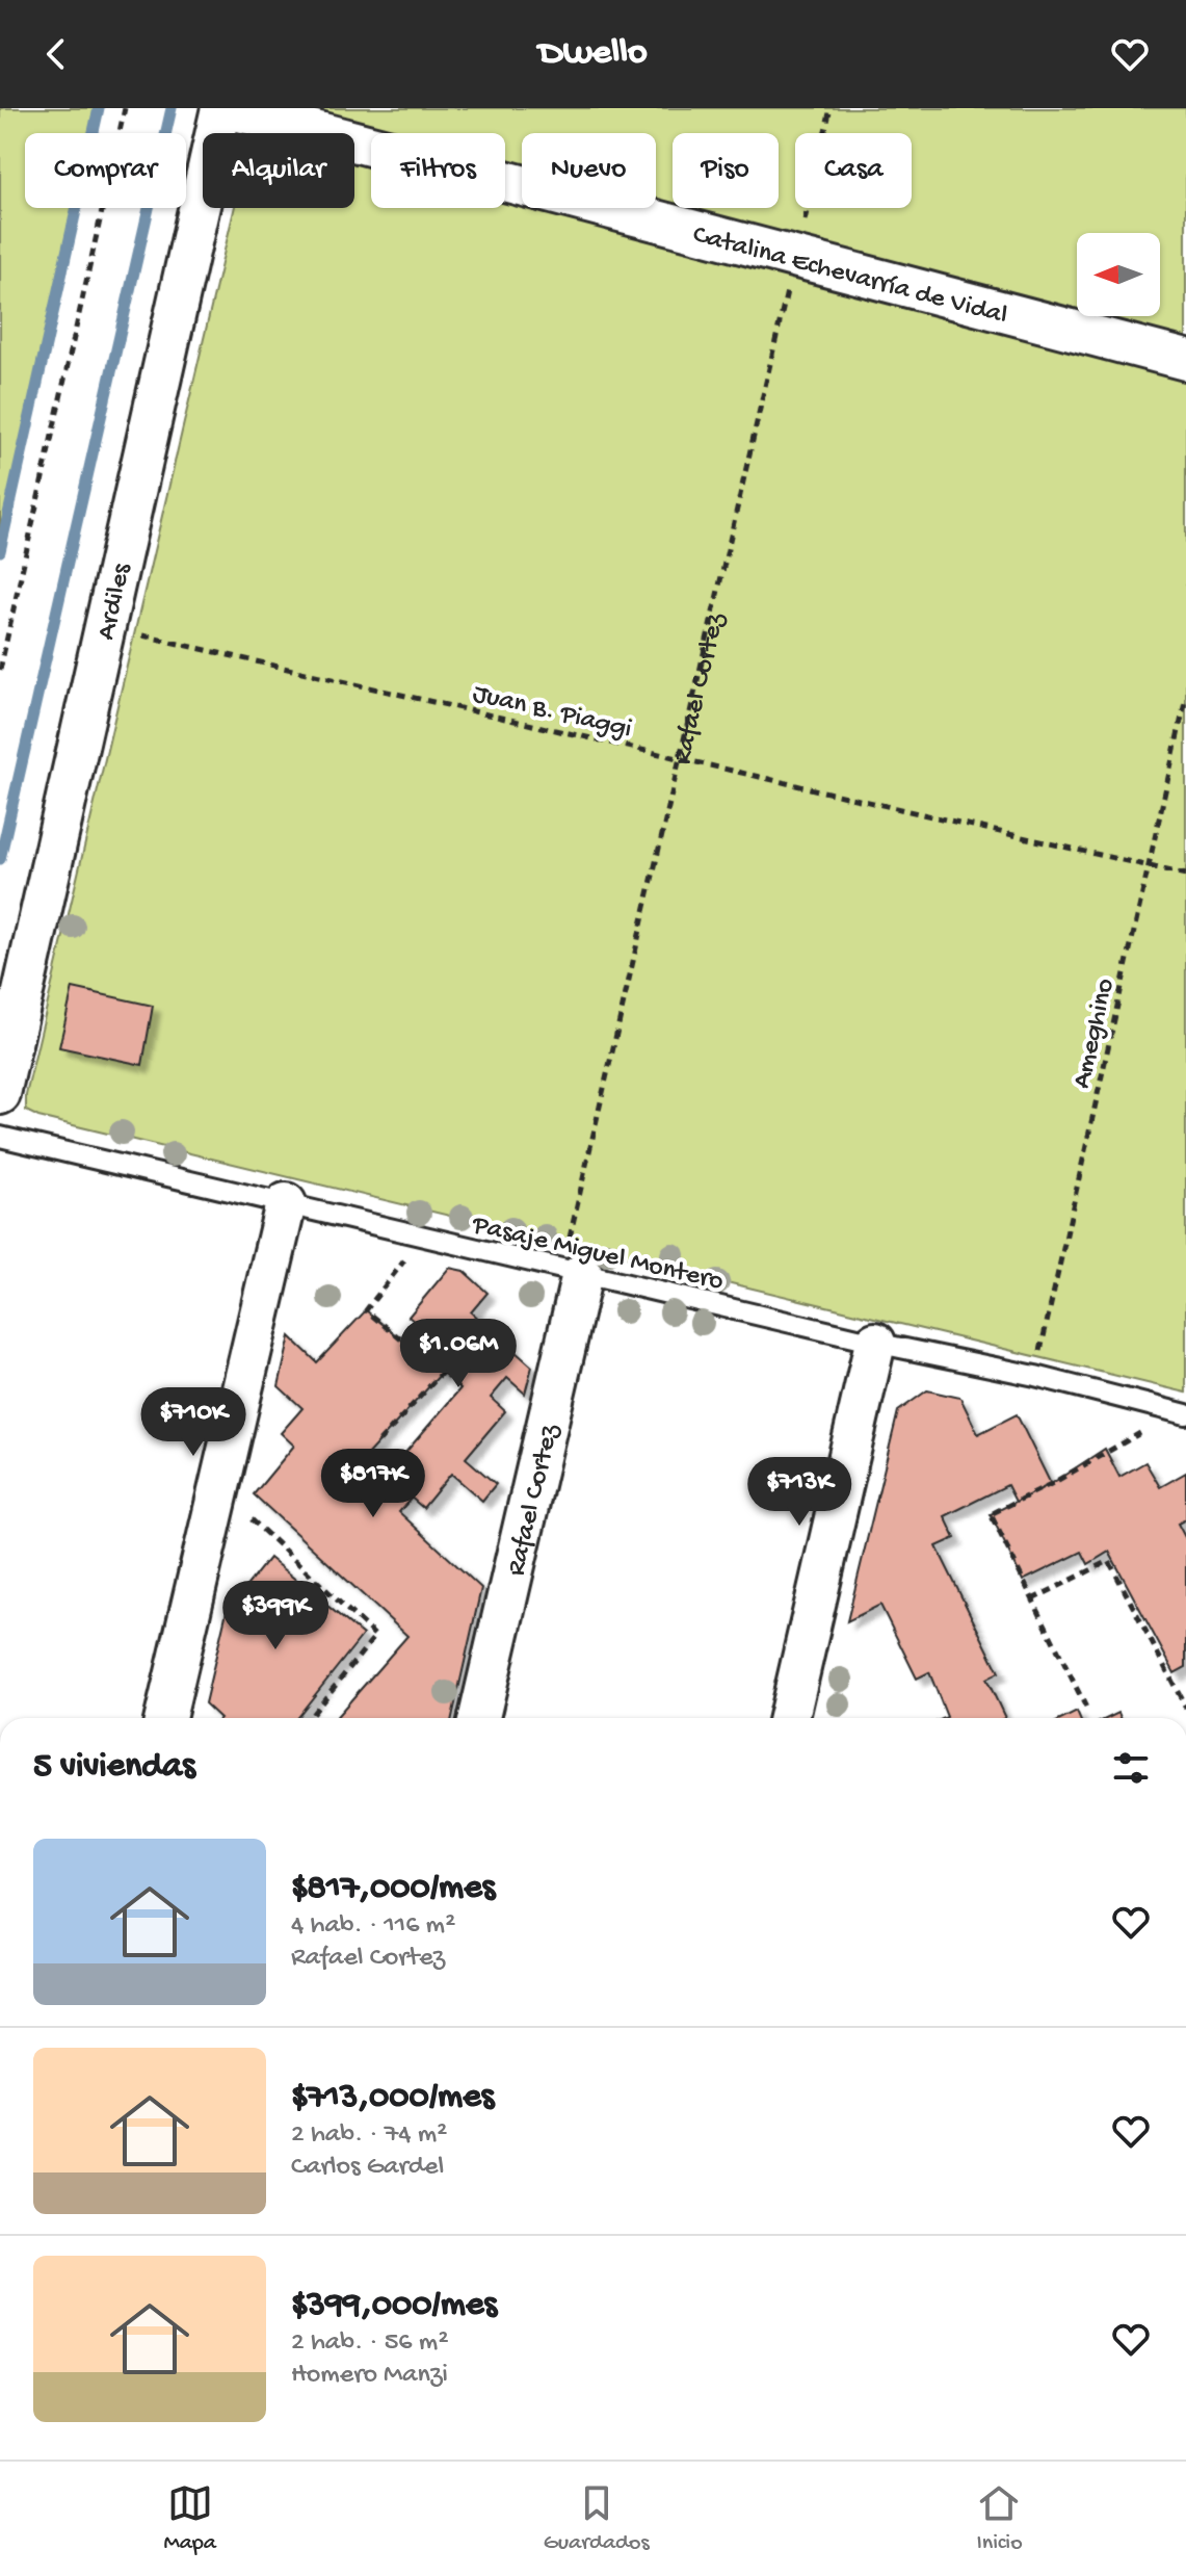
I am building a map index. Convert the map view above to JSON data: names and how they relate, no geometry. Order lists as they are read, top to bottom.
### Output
{
  "streets": {
    "street": ["Catalina Echevarría de Vidal", "Ardiles", "Rafael Cortez"],
    "lane": ["Pasaje Miguel Montero"],
    "path": ["Juan B. Piaggi", "Ameghino"]
  },
  "crossings": [
    ["Catalina Echevarría de Vidal", "Rafael Cortez"],
    ["Ardiles", "Juan B. Piaggi"],
    ["Rafael Cortez", "Juan B. Piaggi"],
    ["Rafael Cortez", "Pasaje Miguel Montero"],
    ["Juan B. Piaggi", "Ameghino"],
    ["Ameghino", "Pasaje Miguel Montero"]
  ],
  "north": "left",
  "page": {
    "header": "Dwello",
    "chip": [
      "Comprar",
      "Alquilar",
      "Filtros",
      "Nuevo",
      "Piso",
      "Casa"
    ],
    "price": [
      "$1.06M",
      "$710K",
      "$817K",
      "$713K",
      "$399K"
    ],
    "heading": "5 viviendas",
    "list": [
      {
        "name": "$817,000/mes",
        "note": "4 hab. · 116 m² · Rafael Cortez"
      },
      {
        "name": "$713,000/mes",
        "note": "2 hab. · 74 m² · Carlos Gardel"
      },
      {
        "name": "$399,000/mes",
        "note": "2 hab. · 56 m² · Homero Manzi"
      }
    ],
    "tabs": ["Mapa", "Guardados", "Inicio"]
  }
}
